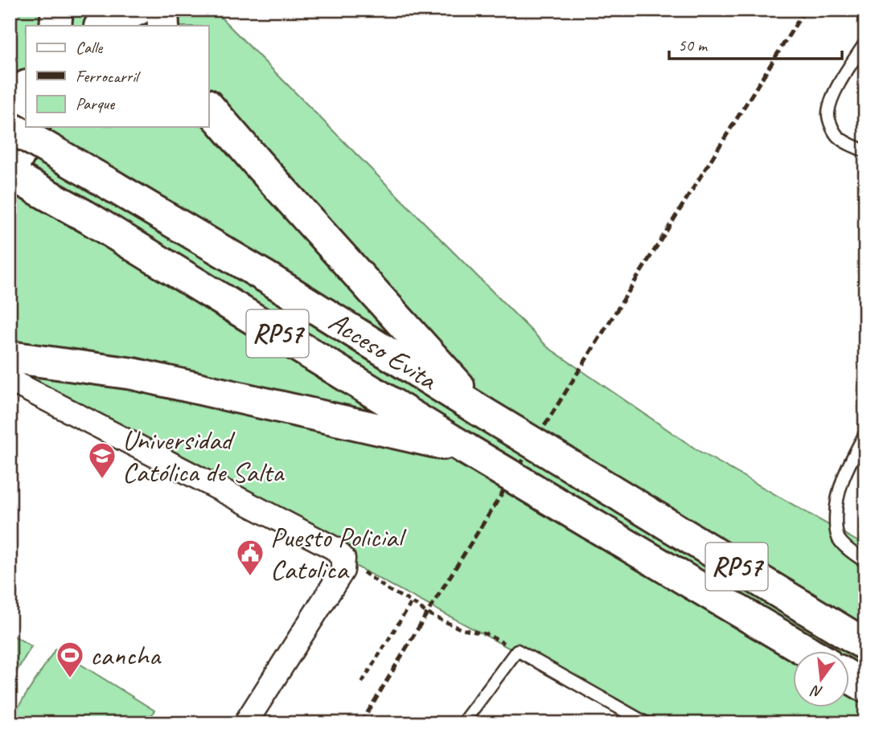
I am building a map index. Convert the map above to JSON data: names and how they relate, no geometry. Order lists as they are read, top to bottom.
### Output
{
  "streets": {
    "main road": ["RP57", "Acceso Evita"]
  },
  "places": {
    "school or university": ["Universidad Católica de Salta"],
    "public building": ["Puesto Policial Catolica"],
    "sports": ["cancha"]
  },
  "legend": ["Calle", "Ferrocarril", "Parque"],
  "scale_bar": "50 m",
  "north": "bottom"
}
